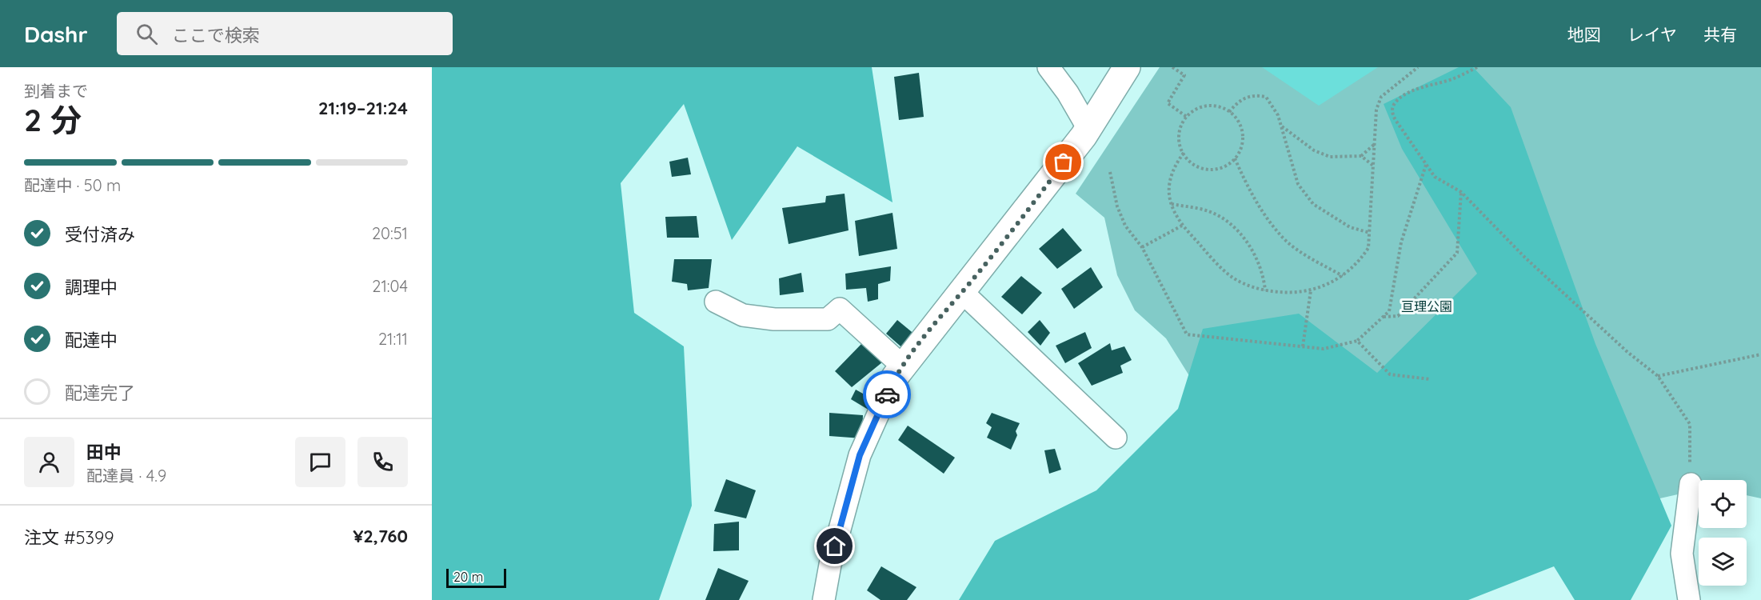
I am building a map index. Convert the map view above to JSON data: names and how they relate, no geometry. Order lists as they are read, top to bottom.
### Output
{
  "parks": ["亘理公園"],
  "scale_bar": "20 m",
  "page": {
    "header": "Dashr",
    "search": "ここで検索",
    "nav": ["地図", "レイヤ", "共有"],
    "heading": ["2 分", "到着まで", "21:19–21:24"],
    "panel": [
      "田中",
      "配達員 · 4.9",
      "注文 #5399",
      "¥2,760"
    ],
    "bar": "配達中 · 50 m",
    "list": [
      ["受付済み", "20:51"],
      ["調理中", "21:04"],
      ["配達中", "21:11"],
      "配達完了"
    ],
    "scale": "20 m"
  }
}
